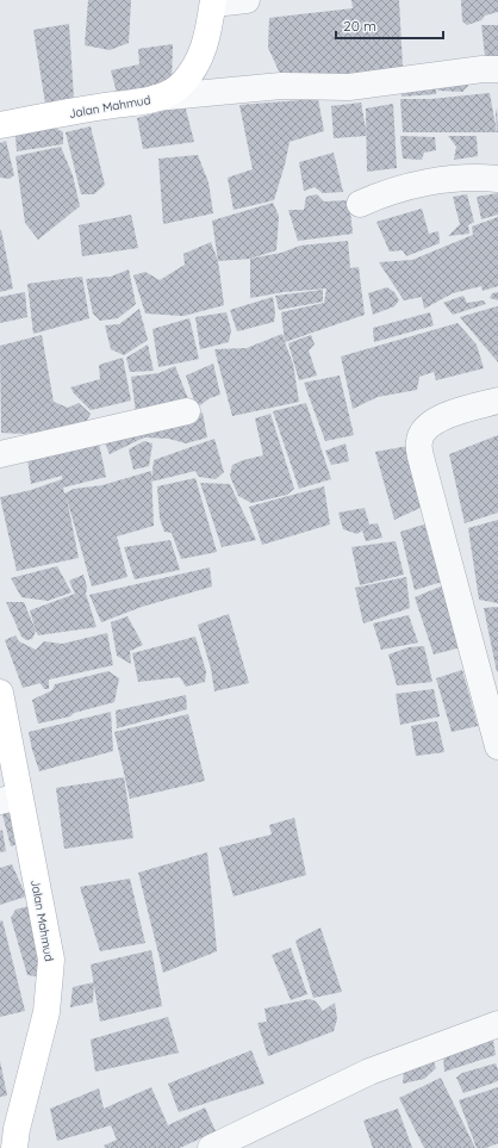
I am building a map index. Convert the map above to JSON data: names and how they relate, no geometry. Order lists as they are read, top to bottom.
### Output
{
  "streets": {
    "street": ["Jalan Mahmud"]
  },
  "scale_bar": "20 m"
}
